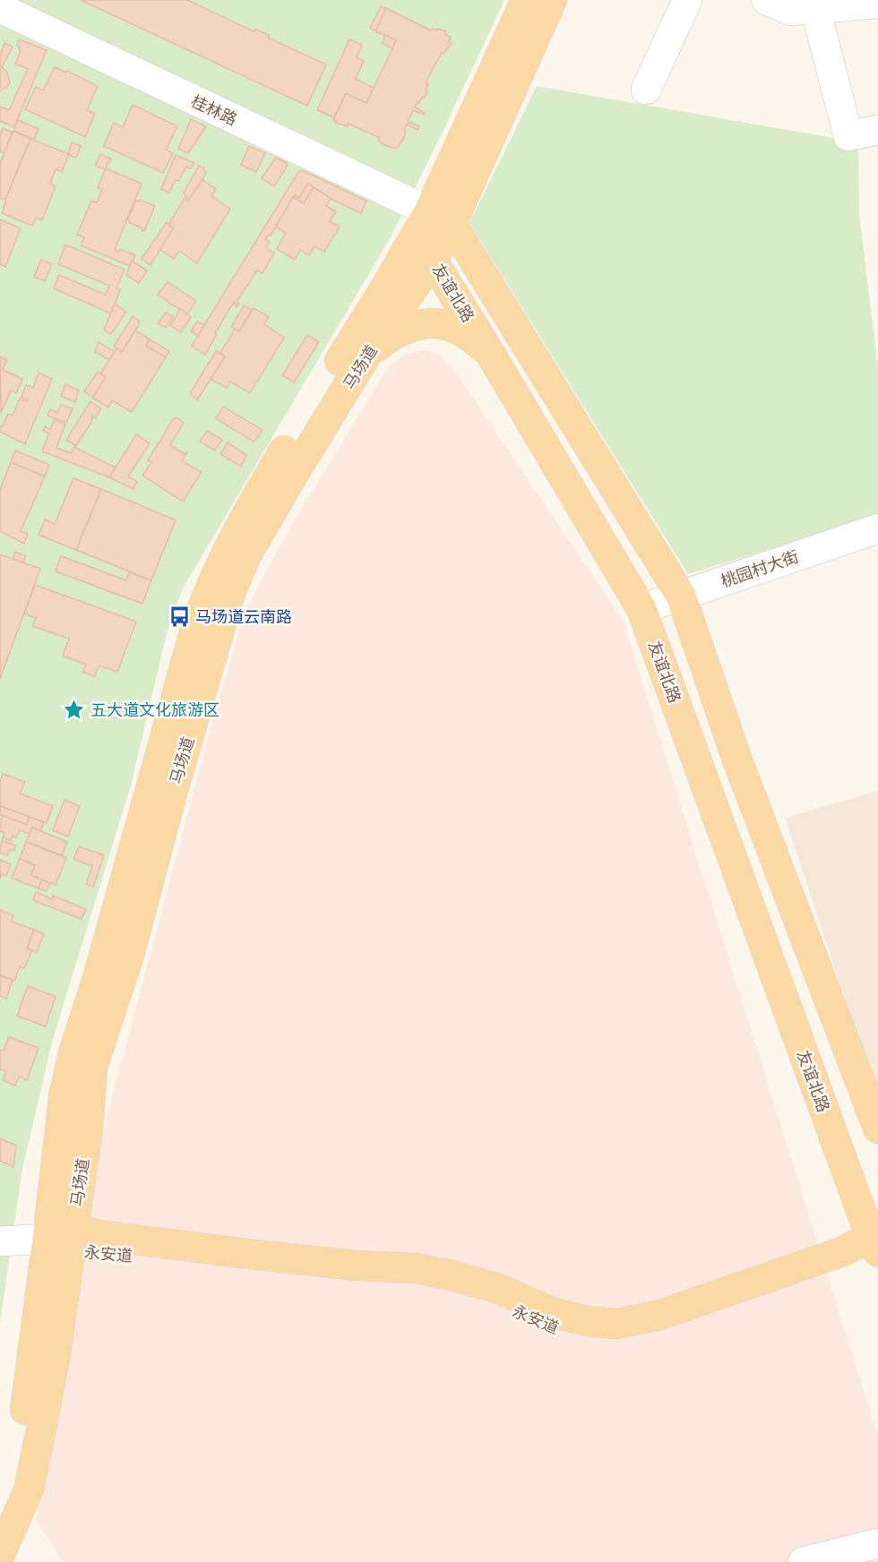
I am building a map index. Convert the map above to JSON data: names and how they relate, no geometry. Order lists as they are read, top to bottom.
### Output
{
  "streets": {
    "main road": ["友谊北路", "马场道", "永安道"],
    "street": ["桂林路", "桃园村大街"]
  },
  "crossings": [
    ["桂林路", "友谊北路"],
    ["桂林路", "马场道"],
    ["友谊北路", "马场道"],
    ["友谊北路", "桃园村大街"],
    ["友谊北路", "永安道"],
    ["马场道", "永安道"]
  ],
  "places": {
    "bus stop": ["马场道云南路"],
    "place": ["五大道文化旅游区"]
  }
}
